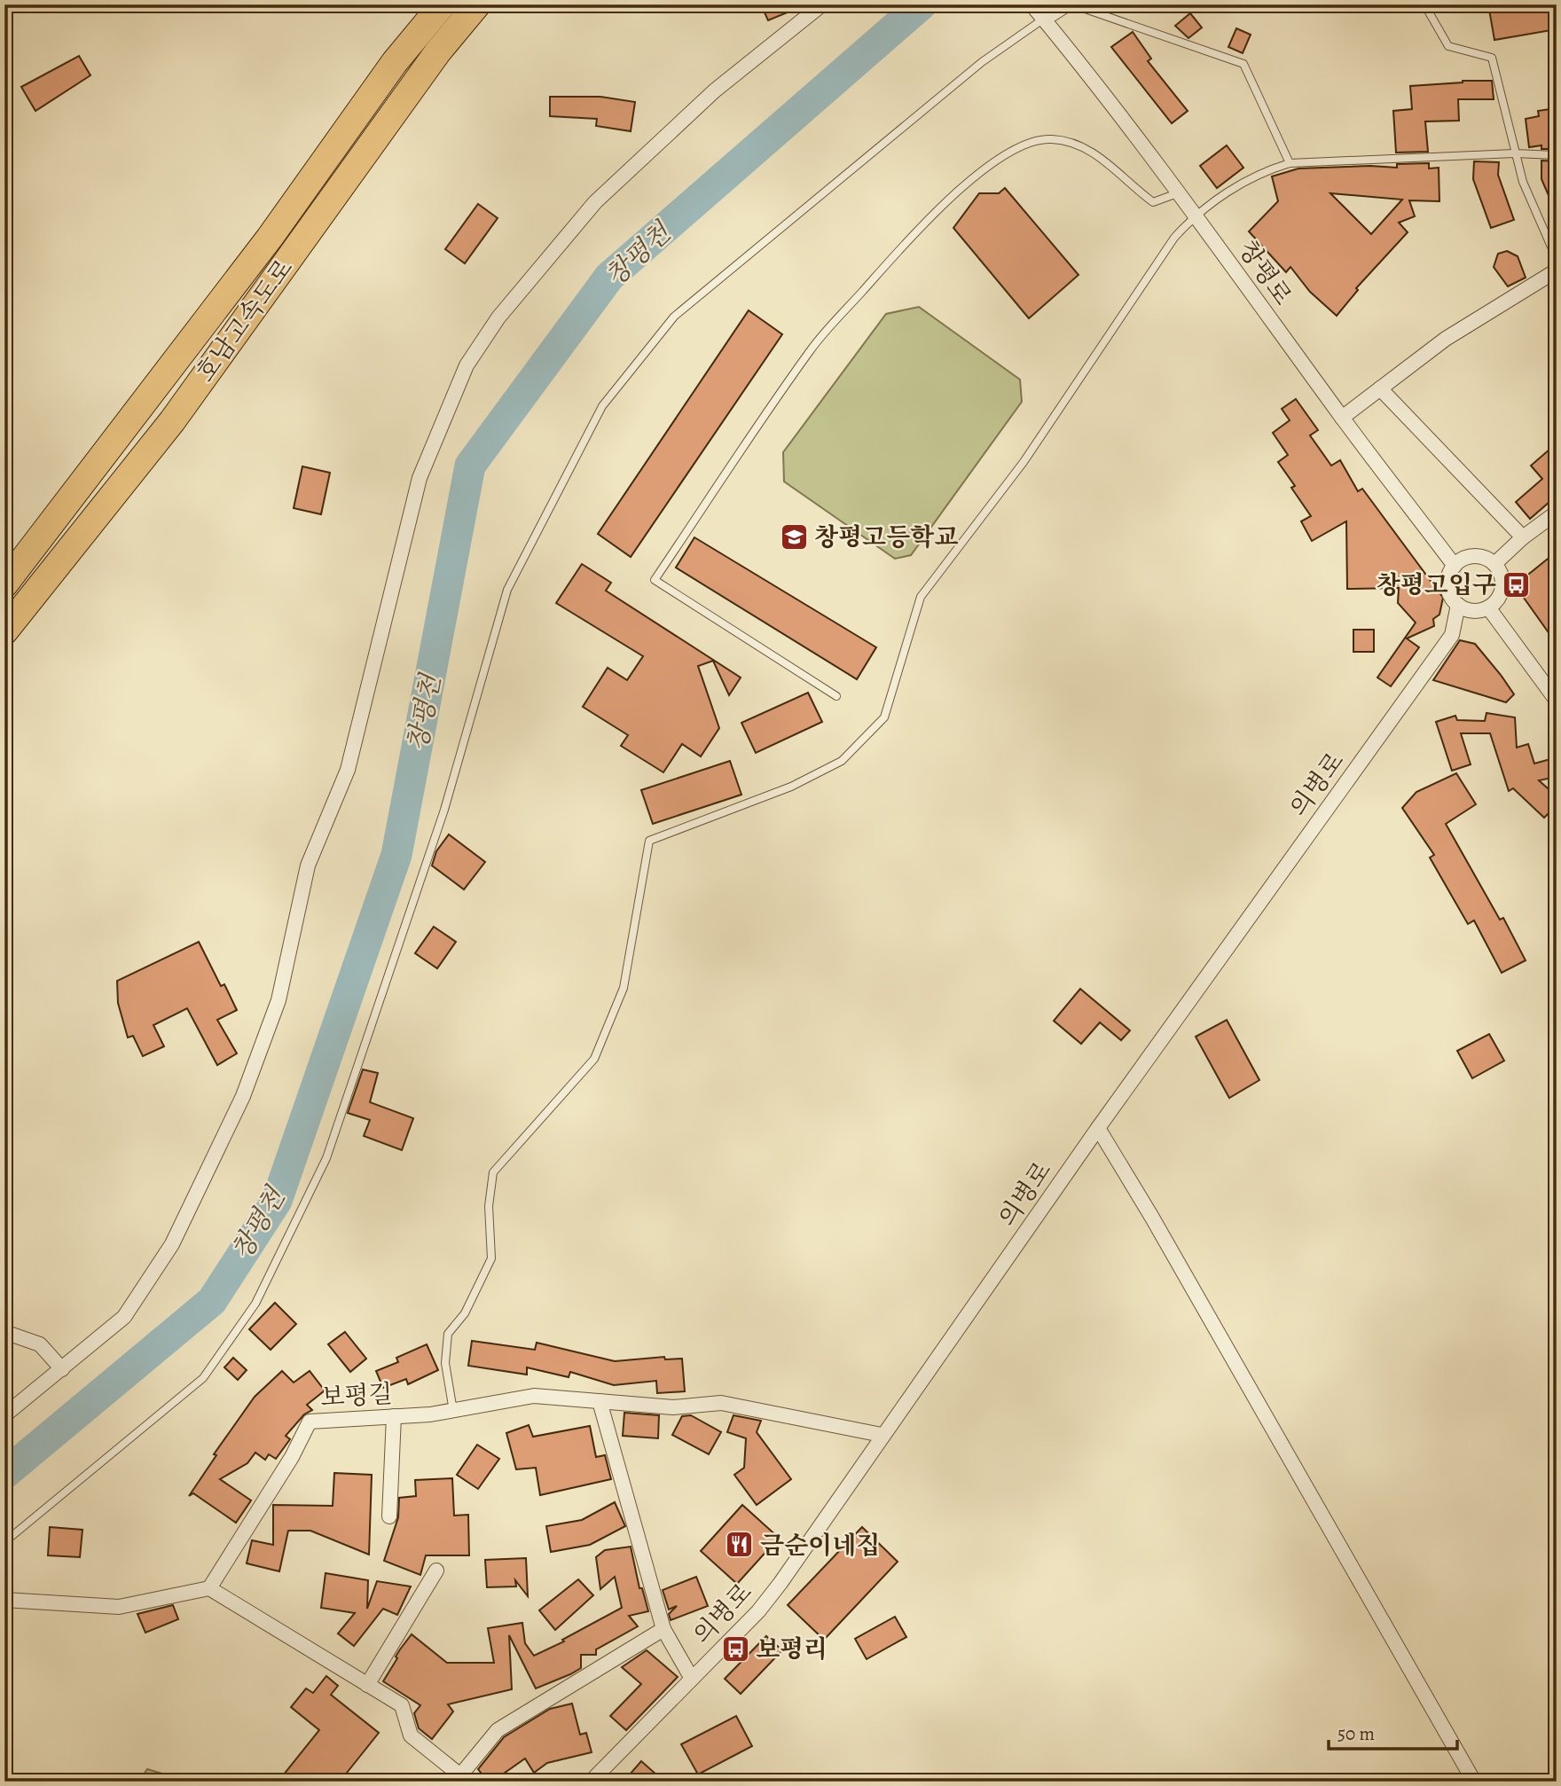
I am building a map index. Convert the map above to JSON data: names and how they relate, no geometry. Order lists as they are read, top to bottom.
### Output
{
  "streets": {
    "highway": ["호남고속도로"],
    "street": ["창평로", "의병로", "보평길"]
  },
  "crossings": [
    ["창평로", "의병로"],
    ["의병로", "보평길"]
  ],
  "water": ["창평천"],
  "places": {
    "school or university": ["창평고등학교"],
    "bus stop": ["창평고입구", "보평리"],
    "restaurant": ["금순이네집"]
  },
  "scale_bar": "50 m"
}
